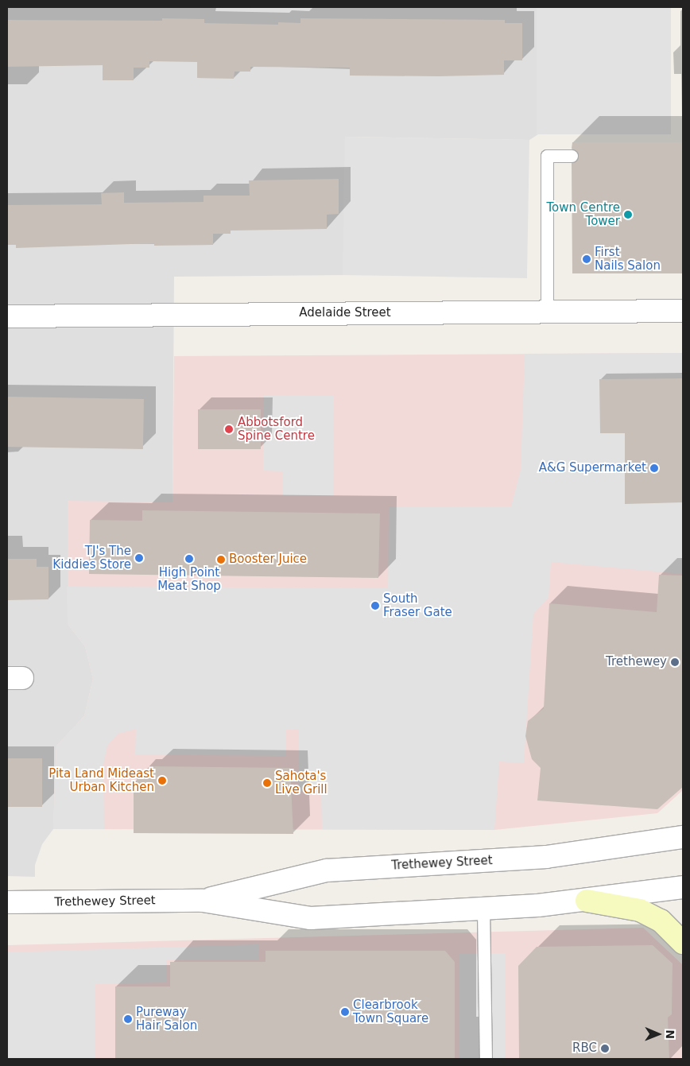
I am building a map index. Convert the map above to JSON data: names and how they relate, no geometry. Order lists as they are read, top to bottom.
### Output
{
  "streets": {
    "street": ["Adelaide Street", "Trethewey Street"]
  },
  "places": [
    "Town Centre Tower",
    "First Nails Salon",
    "Abbotsford Spine Centre",
    "A&G Supermarket",
    "TJ's The Kiddies Store",
    "High Point Meat Shop",
    "Booster Juice",
    "South Fraser Gate",
    "Trethewey",
    "Pita Land Mideast Urban Kitchen",
    "Sahota's Live Grill",
    "Clearbrook Town Square",
    "Pureway Hair Salon",
    "RBC"
  ],
  "north": "right"
}
